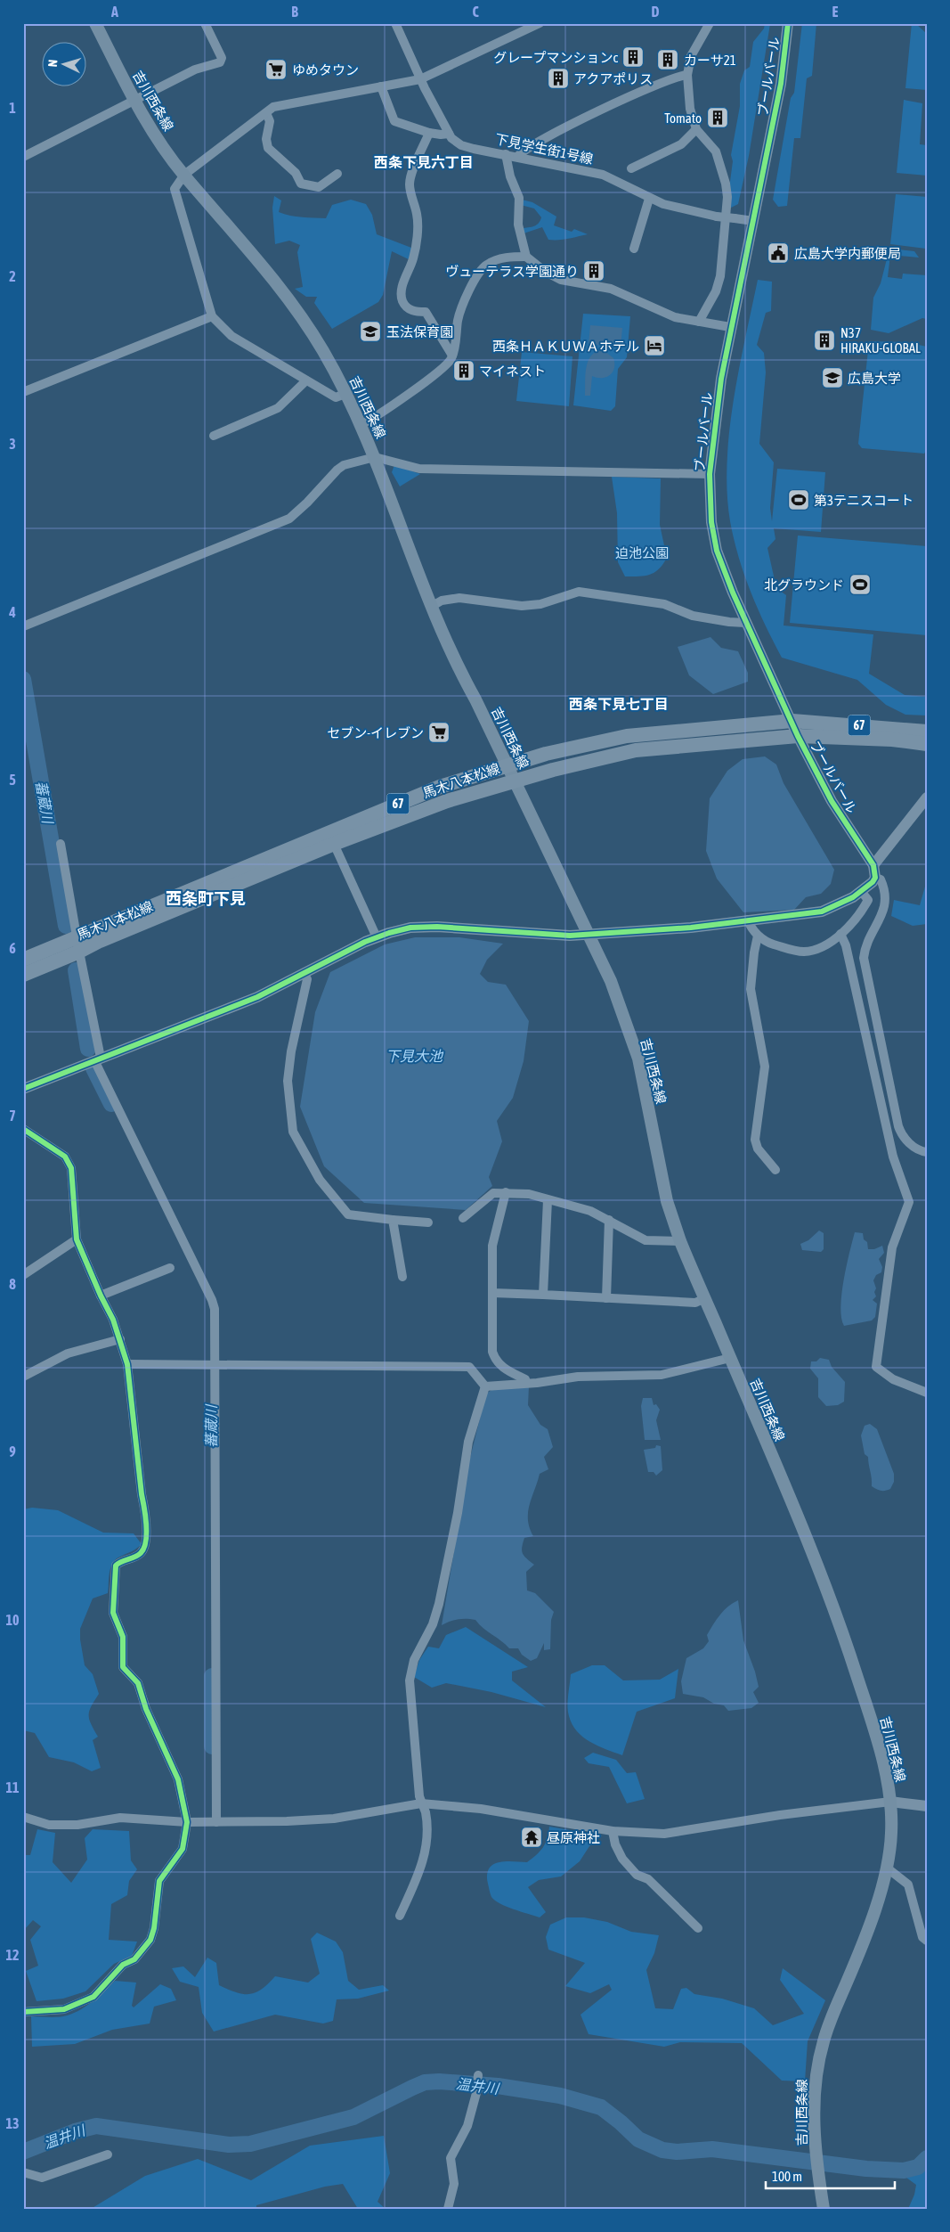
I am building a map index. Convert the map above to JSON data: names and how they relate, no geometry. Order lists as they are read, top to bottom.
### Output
{
  "streets": {
    "main road": ["吉川西条線", "67", "馬木八本松線"],
    "street": ["ブールバール", "下見学生街1号線"]
  },
  "crossings": [
    ["ブールバール", "下見学生街1号線"],
    ["ブールバール", "馬木八本松線"],
    ["吉川西条線", "馬木八本松線"]
  ],
  "districts": ["西条下見六丁目", "西条下見七丁目", "西条町下見"],
  "water": ["蕃蔵川", "下見大池", "温井川"],
  "parks": ["迫池公園"],
  "places": {
    "building": [
      "グレープマンションc",
      "カーサ21",
      "アクアポリス",
      "Tomato",
      "ヴューテラス学園通り",
      "N37 HIRAKU-GLOBAL",
      "マイネスト"
    ],
    "supermarket": ["ゆめタウン", "セブン-イレブン"],
    "public building": ["広島大学内郵便局"],
    "school or university": ["玉法保育園", "広島大学"],
    "hotel": ["西条ＨＡＫＵＷＡホテル"],
    "sports": ["第3テニスコート", "北グラウンド"],
    "temple": ["昼原神社"]
  },
  "scale_bar": "100 m",
  "north": "left",
  "grid": {
    "columns": [
      "A",
      "B",
      "C",
      "D",
      "E"
    ],
    "rows": [
      "1",
      "2",
      "3",
      "4",
      "5",
      "6",
      "7",
      "8",
      "9",
      "10",
      "11",
      "12",
      "13"
    ]
  }
}
